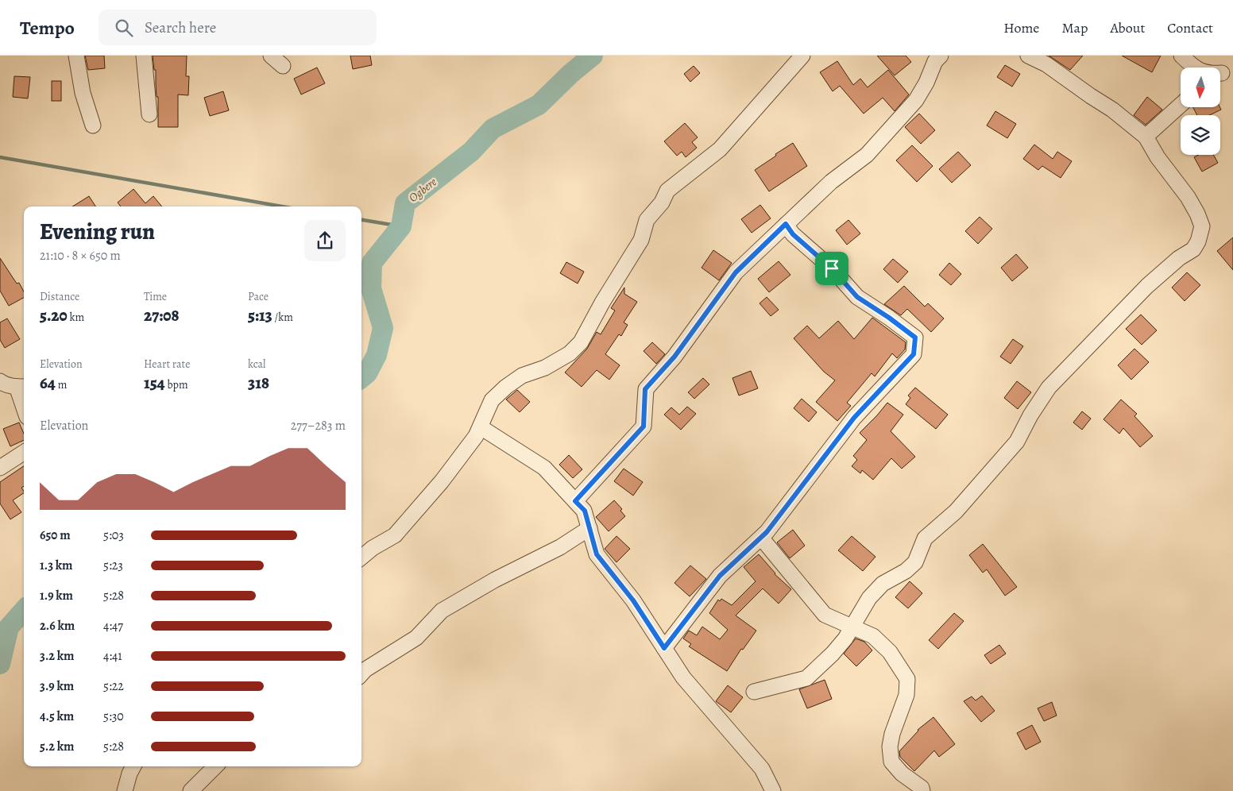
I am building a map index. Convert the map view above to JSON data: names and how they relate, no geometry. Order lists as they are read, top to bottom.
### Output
{
  "water": ["Ogbere"],
  "north": "bottom",
  "page": {
    "header": "Tempo",
    "search": "Search here",
    "nav": [
      "Home",
      "Map",
      "About",
      "Contact"
    ],
    "heading": ["Evening run", "21:10 · 8 × 650 m"],
    "stats": [
      ["Distance", "5.20 km"],
      ["Time", "27:08"],
      ["Pace", "5:13 /km"],
      ["Elevation", "64 m"],
      ["Heart rate", "154 bpm"],
      ["kcal", "318"]
    ],
    "chart": ["Elevation", "277–283 m"],
    "list": [
      {
        "name": "650 m",
        "note": "5:03"
      },
      {
        "name": "1.3 km",
        "note": "5:23"
      },
      {
        "name": "1.9 km",
        "note": "5:28"
      },
      {
        "name": "2.6 km",
        "note": "4:47"
      },
      {
        "name": "3.2 km",
        "note": "4:41"
      },
      {
        "name": "3.9 km",
        "note": "5:22"
      },
      {
        "name": "4.5 km",
        "note": "5:30"
      },
      {
        "name": "5.2 km",
        "note": "5:28"
      }
    ]
  }
}
